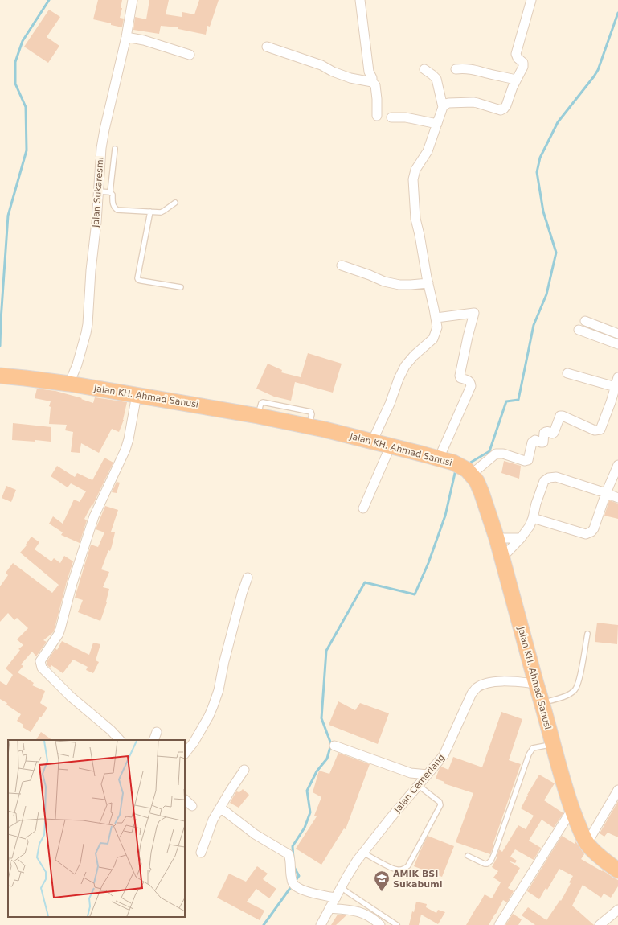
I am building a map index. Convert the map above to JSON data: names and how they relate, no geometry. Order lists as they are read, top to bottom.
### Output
{
  "streets": {
    "highway": ["Jalan KH. Ahmad Sanusi"],
    "street": ["Jalan Sukaresmi", "Jalan Cemerlang"]
  },
  "crossings": [
    ["Jalan Sukaresmi", "Jalan KH. Ahmad Sanusi"],
    ["Jalan KH. Ahmad Sanusi", "Jalan Cemerlang"]
  ],
  "places": {
    "school or university": ["AMIK BSI Sukabumi"]
  }
}
